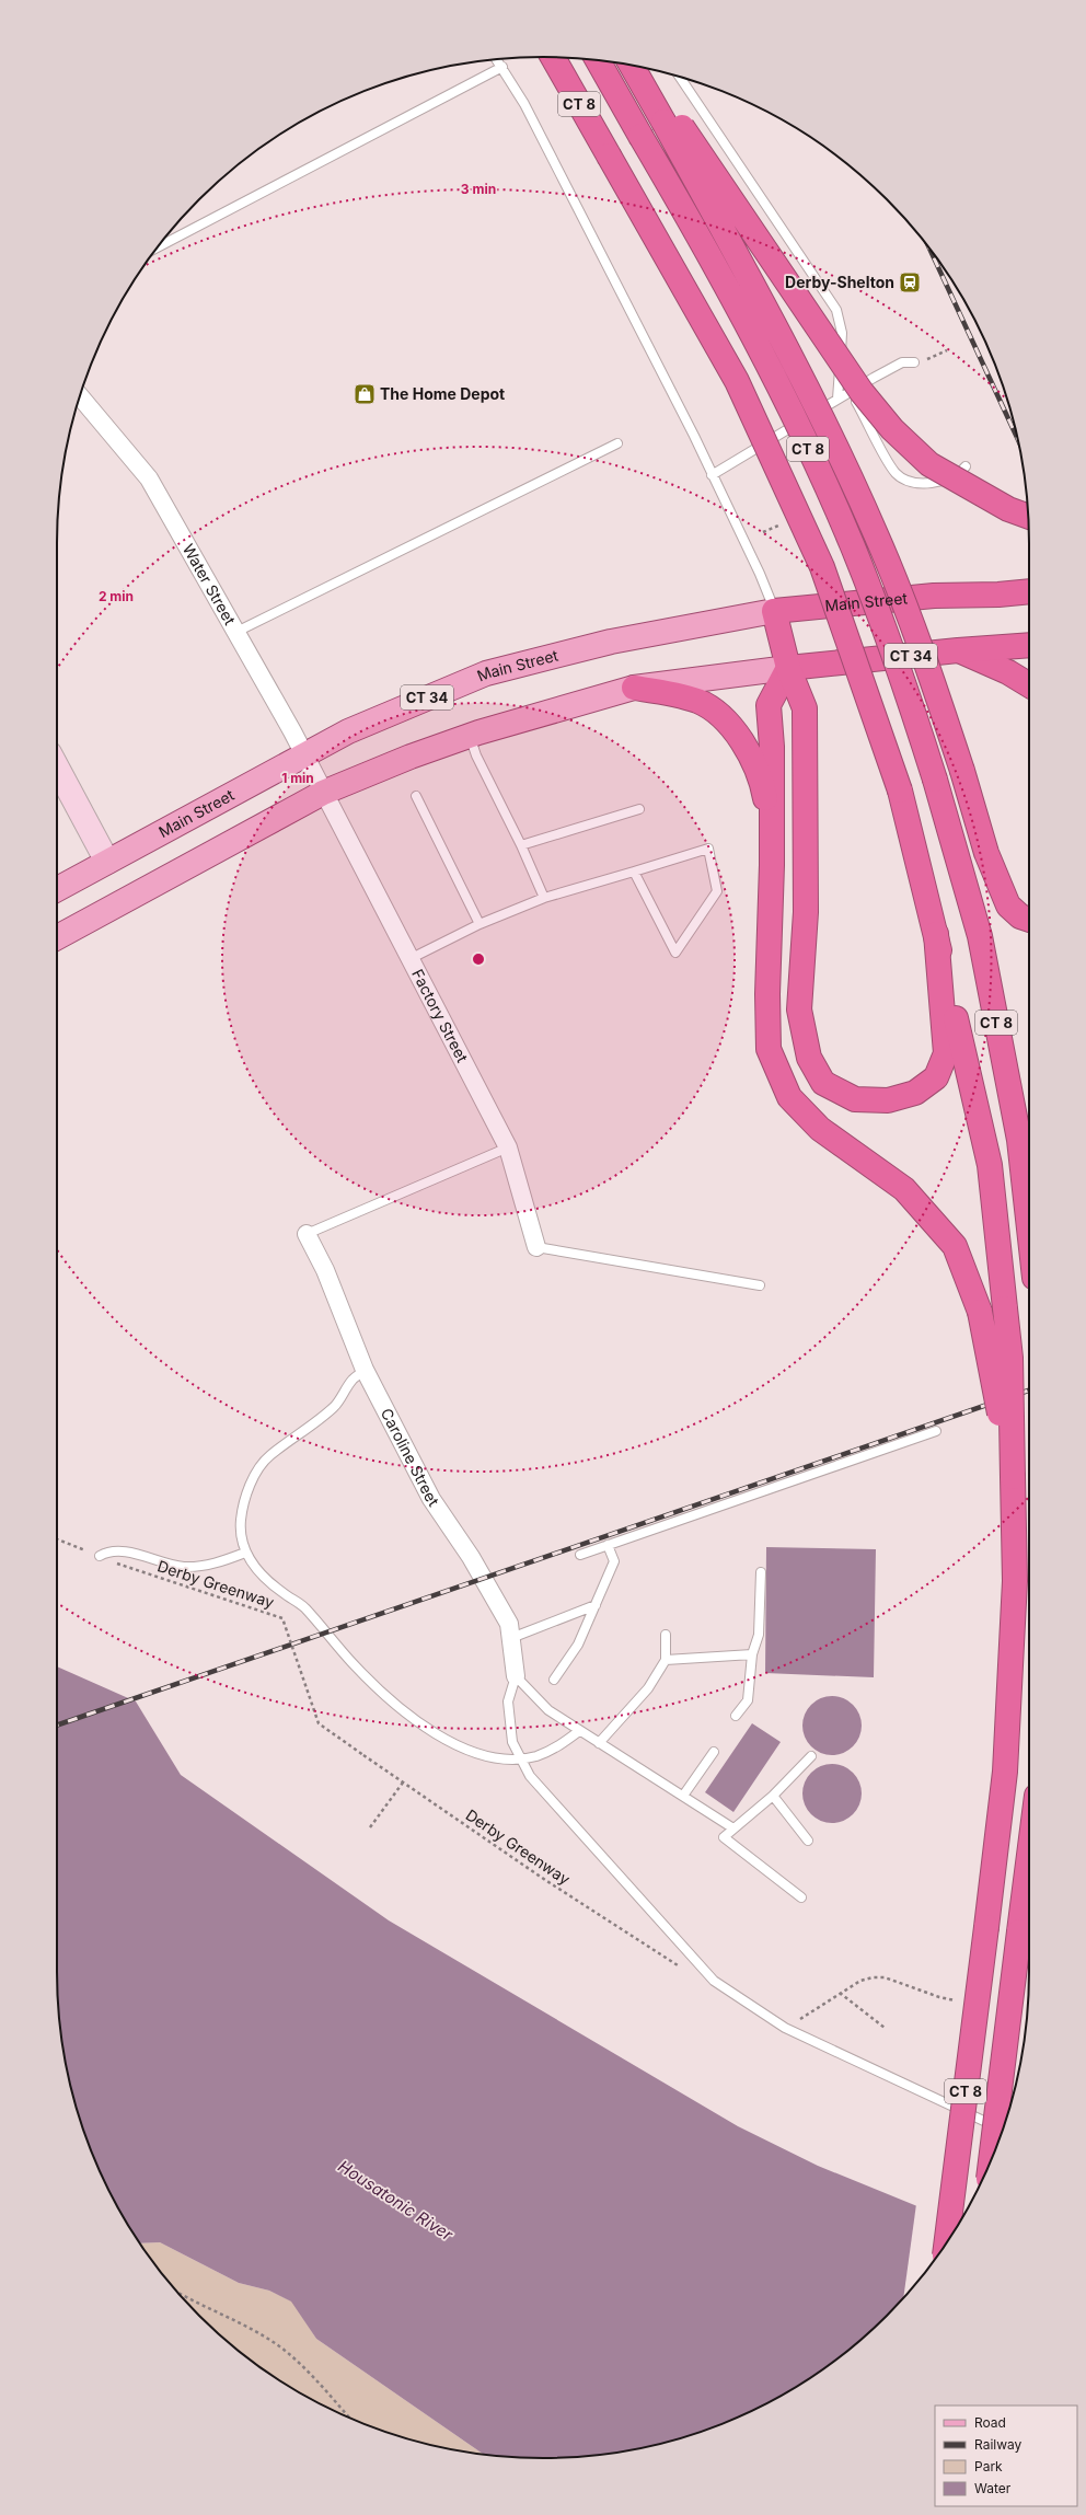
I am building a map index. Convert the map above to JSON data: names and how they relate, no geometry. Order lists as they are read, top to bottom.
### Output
{
  "streets": {
    "highway": ["CT 8", "Main Street", "CT 34"],
    "street": ["Water Street", "Factory Street", "Caroline Street"],
    "path": ["Derby Greenway"]
  },
  "crossings": [
    ["Water Street", "Main Street"],
    ["Water Street", "CT 34"],
    ["Water Street", "Factory Street"],
    ["CT 34", "Factory Street"]
  ],
  "water": ["Housatonic River"],
  "places": {
    "station": ["Derby-Shelton"],
    "shop": ["The Home Depot"]
  },
  "legend": [
    "Road",
    "Railway",
    "Park",
    "Water"
  ],
  "rings": ["3 min", "2 min", "1 min"]
}
